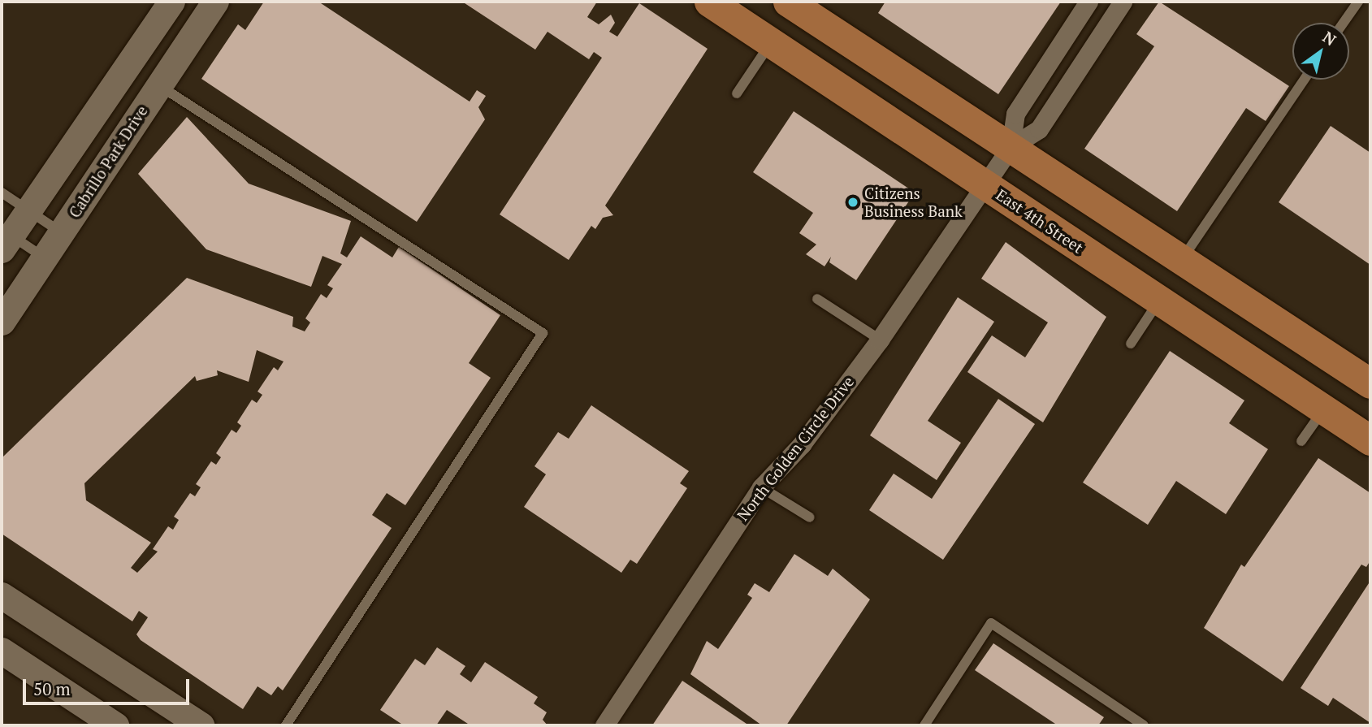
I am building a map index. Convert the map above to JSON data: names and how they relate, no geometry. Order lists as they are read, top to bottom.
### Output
{
  "streets": {
    "main road": ["East 4th Street"],
    "street": ["Cabrillo Park Drive", "North Golden Circle Drive"]
  },
  "crossings": [
    ["East 4th Street", "North Golden Circle Drive"]
  ],
  "places": ["Citizens Business Bank"],
  "scale_bar": "50 m",
  "north": "top right"
}
